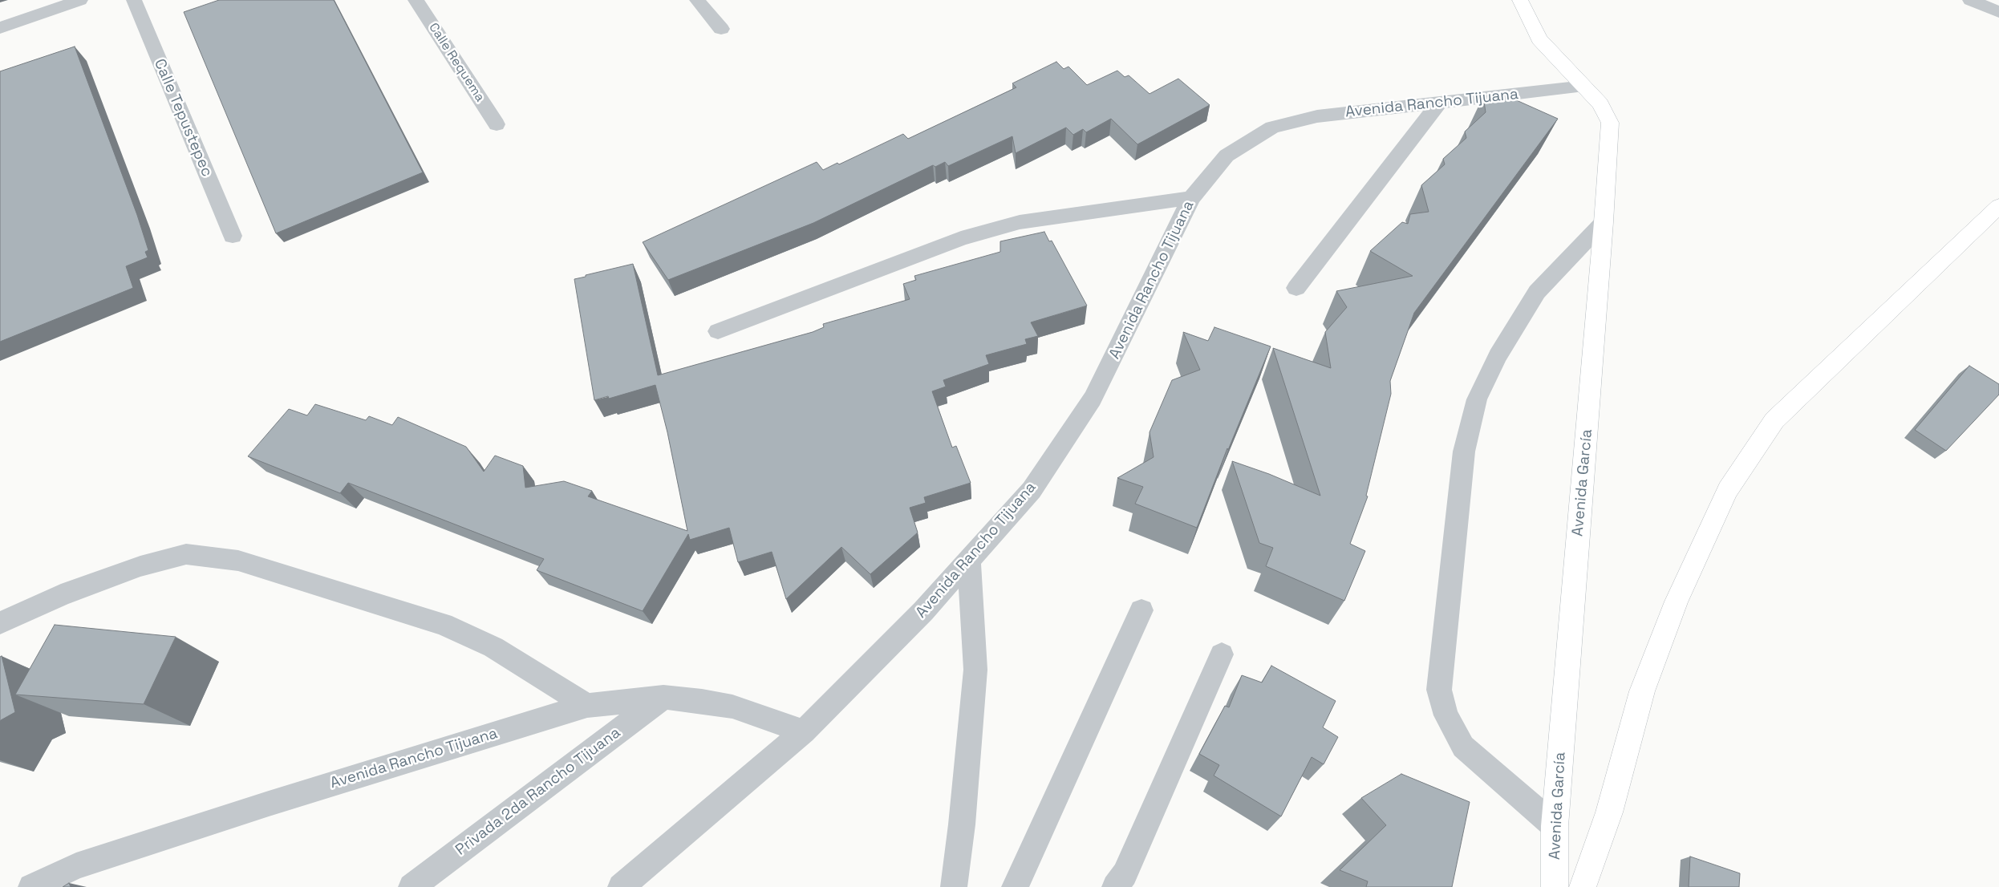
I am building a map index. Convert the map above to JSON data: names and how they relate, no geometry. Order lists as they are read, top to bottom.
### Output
{
  "streets": {
    "main road": ["Avenida García"],
    "street": [
      "Calle Requema",
      "Avenida Rancho Tijuana",
      "Calle Tepustepec",
      "Privada 2da Rancho Tijuana"
    ]
  },
  "crossings": [
    ["Avenida Rancho Tijuana", "Avenida García"],
    ["Avenida Rancho Tijuana", "Privada 2da Rancho Tijuana"]
  ]
}
